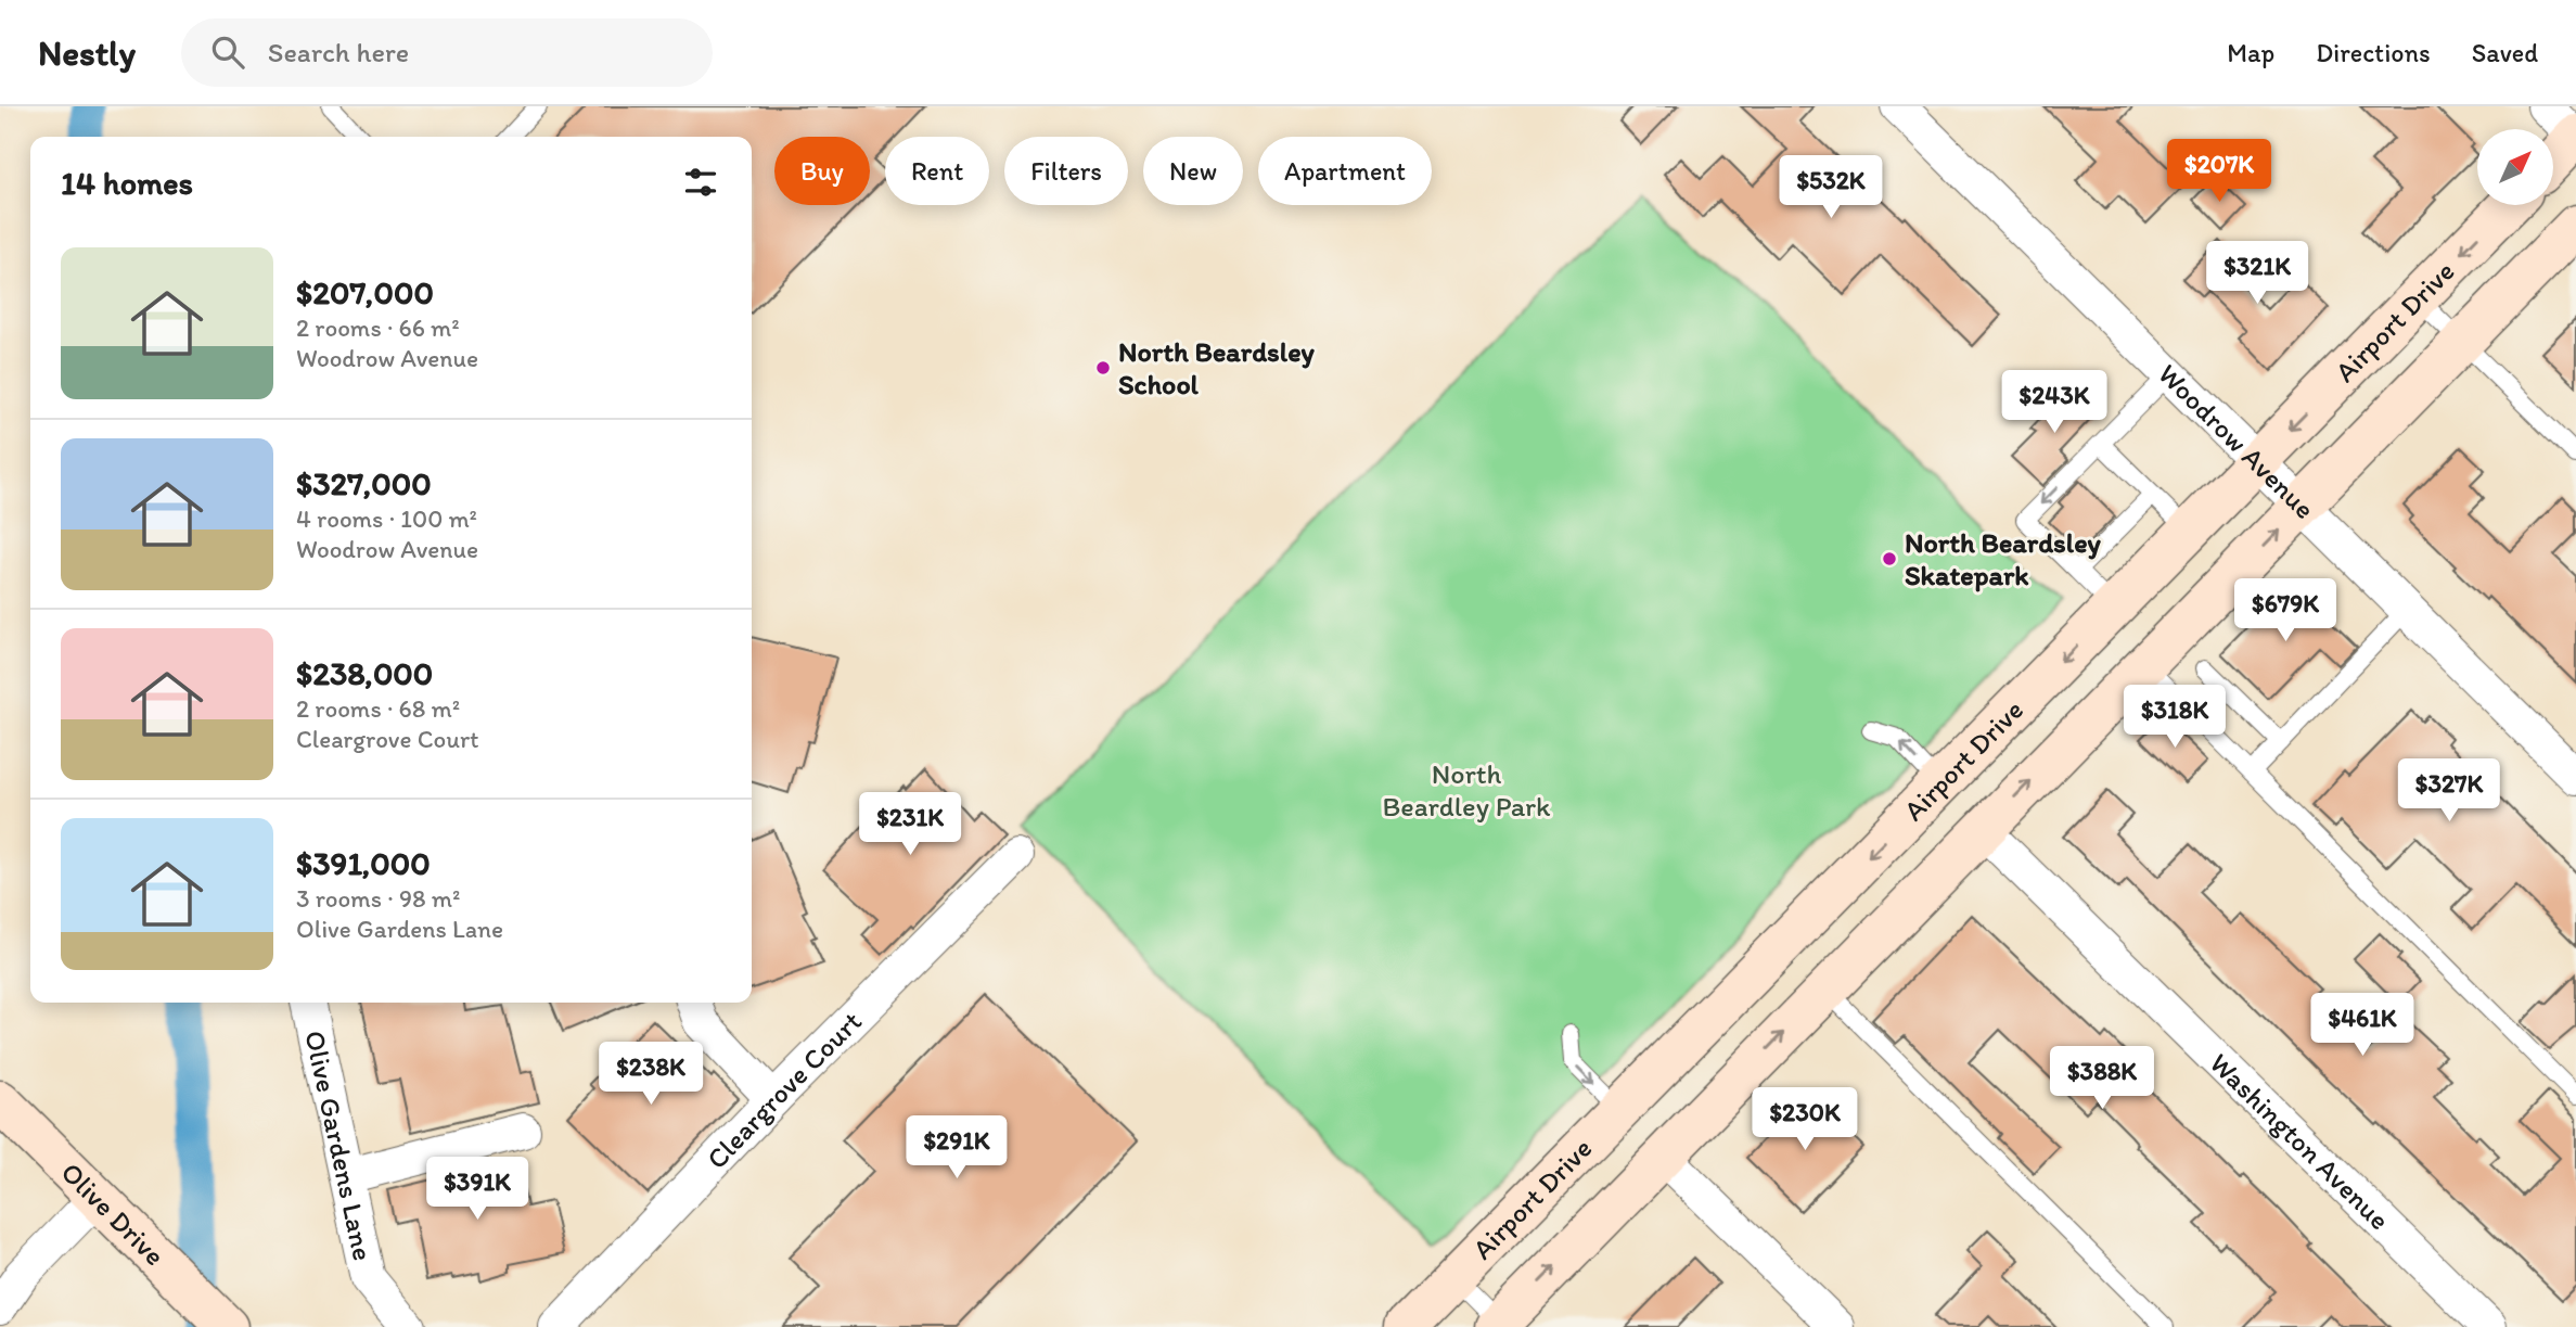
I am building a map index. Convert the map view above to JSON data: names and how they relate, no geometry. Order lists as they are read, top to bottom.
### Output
{
  "streets": {
    "main road": ["Airport Drive", "Olive Drive"],
    "street": [
      "Woodrow Avenue",
      "Cleargrove Court",
      "Washington Avenue",
      "Olive Gardens Lane"
    ]
  },
  "crossings": [
    ["Airport Drive", "Woodrow Avenue"]
  ],
  "parks": ["North Beardley Park"],
  "places": ["North Beardsley School", "North Beardsley Skatepark"],
  "north": "top right",
  "page": {
    "header": "Nestly",
    "search": "Search here",
    "nav": ["Map", "Directions", "Saved"],
    "chip": [
      "Buy",
      "Rent",
      "Filters",
      "New",
      "Apartment"
    ],
    "heading": "14 homes",
    "price": [
      "$207K",
      "$532K",
      "$321K",
      "$243K",
      "$679K",
      "$318K",
      "$327K",
      "$231K",
      "$461K",
      "$238K",
      "$388K",
      "$230K",
      "$291K",
      "$391K"
    ],
    "list": [
      {
        "name": "$207,000",
        "note": "2 rooms · 66 m² · Woodrow Avenue"
      },
      {
        "name": "$327,000",
        "note": "4 rooms · 100 m² · Woodrow Avenue"
      },
      {
        "name": "$238,000",
        "note": "2 rooms · 68 m² · Cleargrove Court"
      },
      {
        "name": "$391,000",
        "note": "3 rooms · 98 m² · Olive Gardens Lane"
      }
    ]
  }
}
